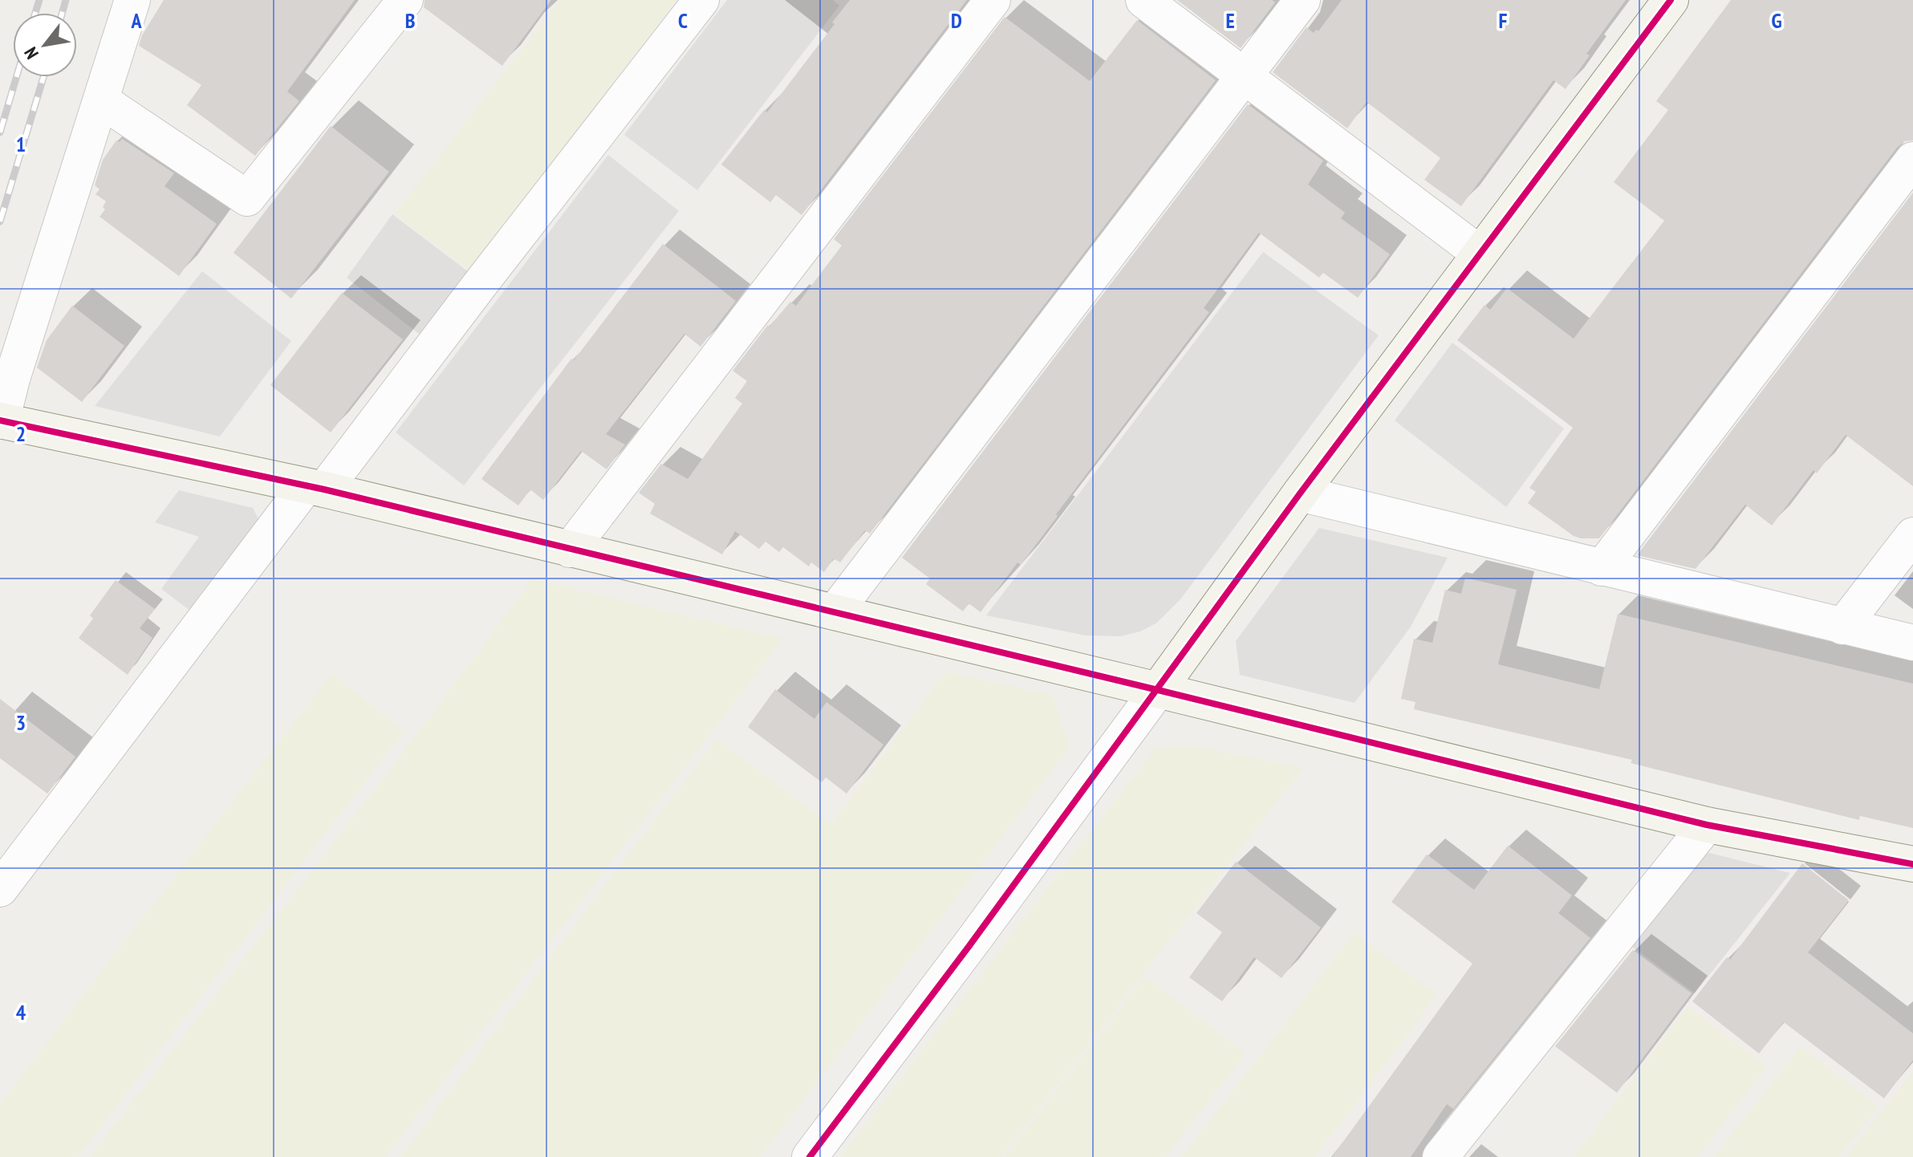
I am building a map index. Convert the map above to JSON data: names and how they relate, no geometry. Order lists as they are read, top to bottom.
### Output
{
  "north": "bottom left",
  "grid": {
    "columns": [
      "A",
      "B",
      "C",
      "D",
      "E",
      "F",
      "G"
    ],
    "rows": [
      "1",
      "2",
      "3",
      "4"
    ]
  }
}
